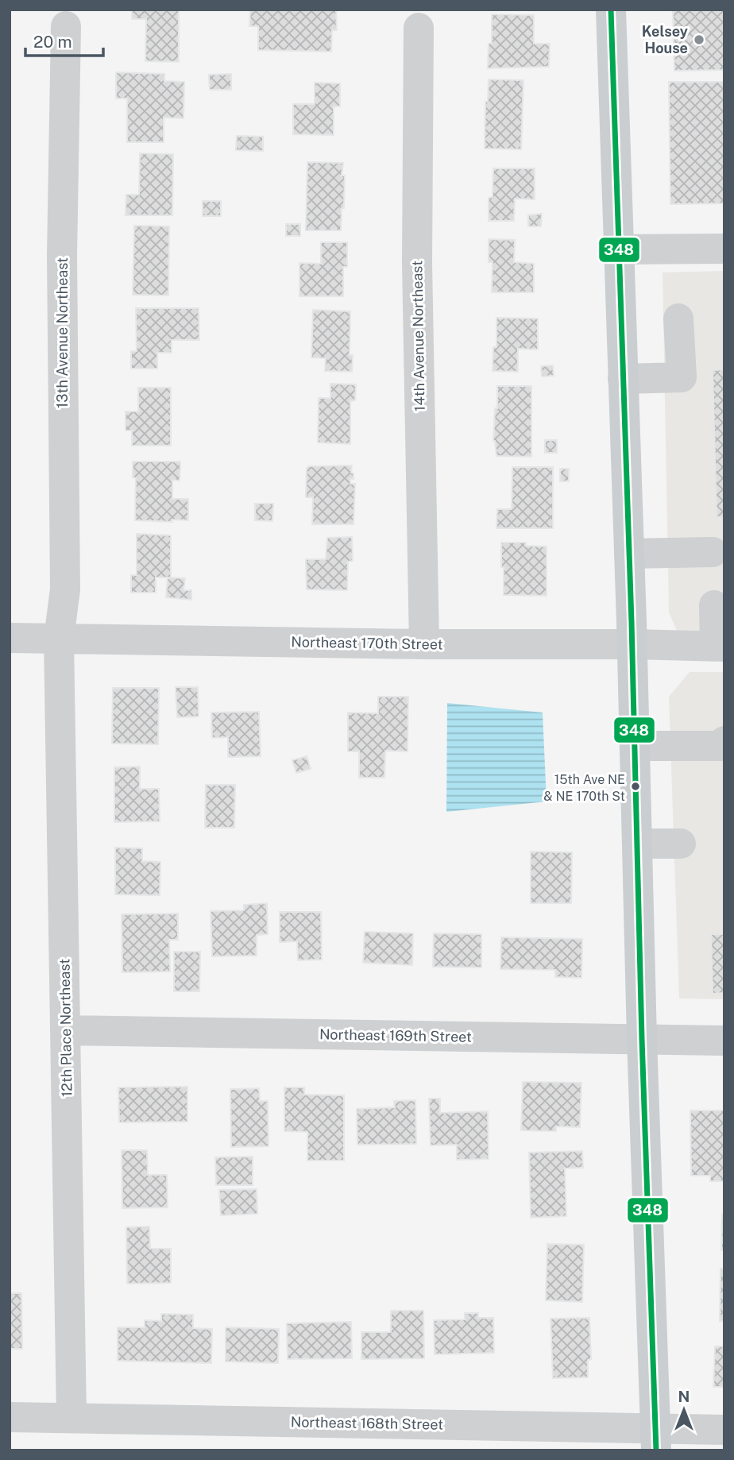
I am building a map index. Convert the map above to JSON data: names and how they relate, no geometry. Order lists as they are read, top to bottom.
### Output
{
  "streets": {
    "street": [
      "13th Avenue Northeast",
      "14th Avenue Northeast",
      "Northeast 170th Street",
      "12th Place Northeast",
      "Northeast 169th Street",
      "Northeast 168th Street"
    ]
  },
  "crossings": [
    ["13th Avenue Northeast", "Northeast 170th Street"],
    ["13th Avenue Northeast", "12th Place Northeast"],
    ["14th Avenue Northeast", "Northeast 170th Street"],
    ["Northeast 170th Street", "12th Place Northeast"],
    ["12th Place Northeast", "Northeast 169th Street"],
    ["12th Place Northeast", "Northeast 168th Street"]
  ],
  "places": ["Kelsey House", "15th Ave NE & NE 170th St"],
  "lines": ["transit line 348"],
  "scale_bar": "20 m",
  "north": "top"
}
